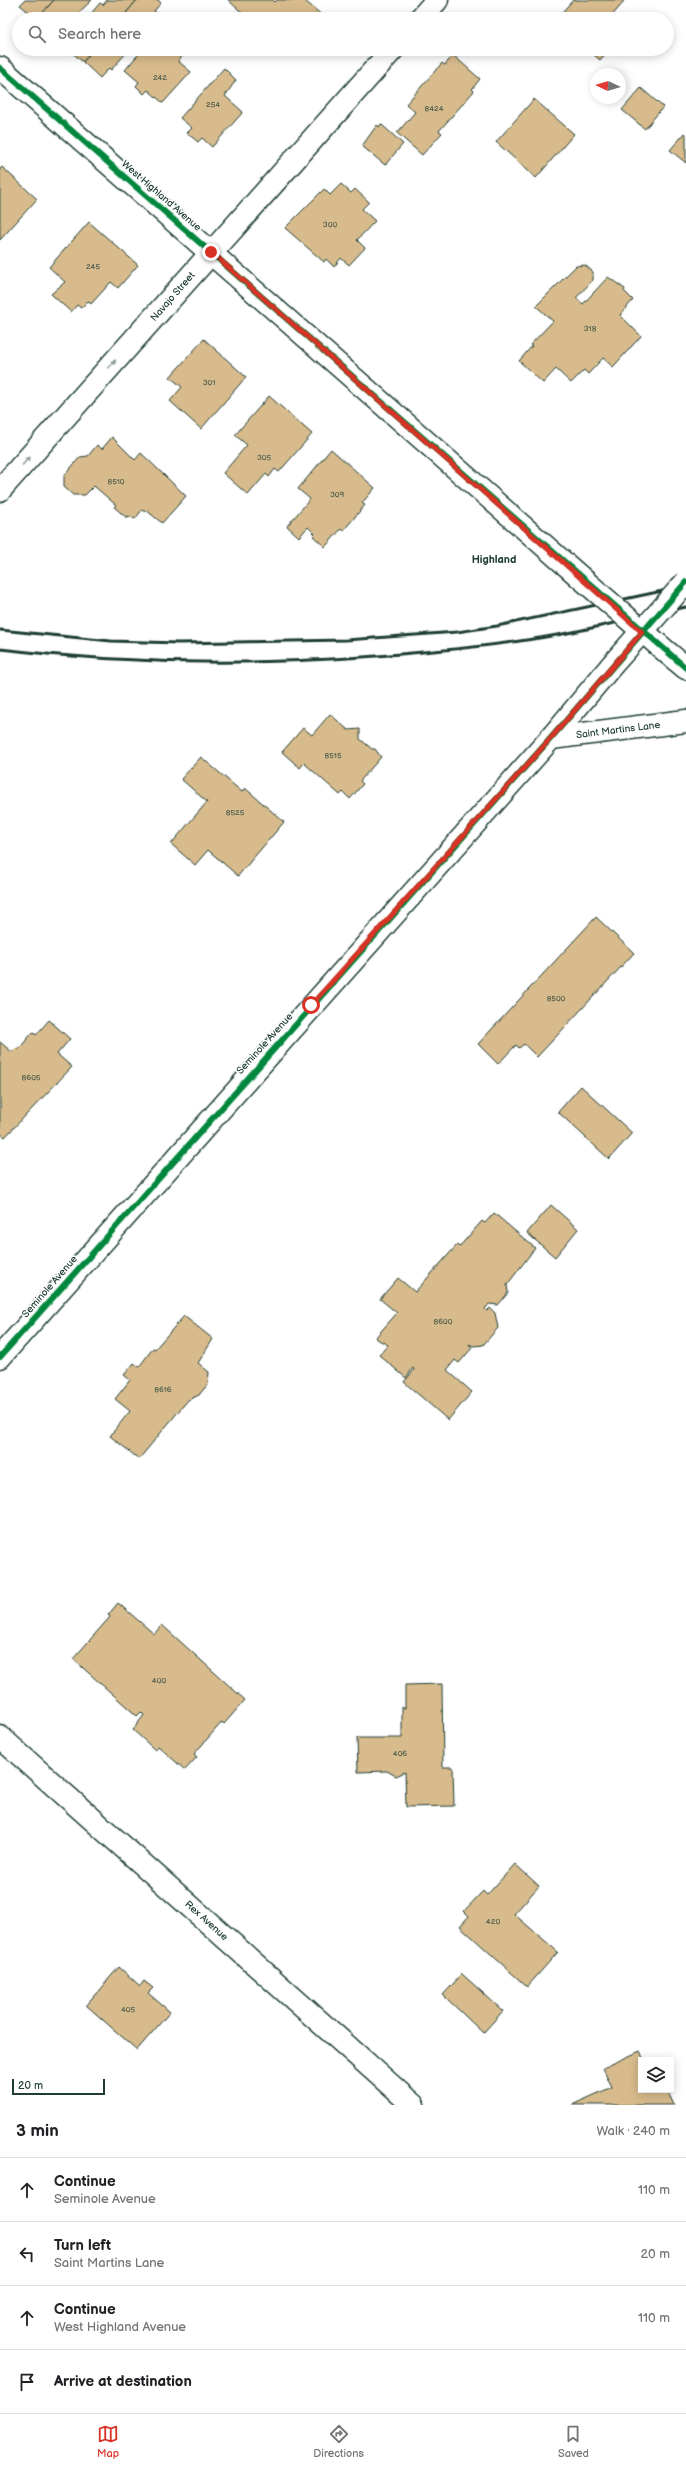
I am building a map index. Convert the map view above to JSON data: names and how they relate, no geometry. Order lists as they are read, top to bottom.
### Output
{
  "streets": {
    "street": [
      "West Highland Avenue",
      "Navajo Street",
      "Saint Martins Lane",
      "Seminole Avenue",
      "Rex Avenue"
    ]
  },
  "crossings": [
    ["West Highland Avenue", "Navajo Street"],
    ["West Highland Avenue", "Seminole Avenue"],
    ["Saint Martins Lane", "Seminole Avenue"]
  ],
  "one_way": ["Navajo Street"],
  "districts": ["Highland"],
  "house_numbers": [
    "242",
    "254",
    "8424",
    "300",
    "245",
    "318",
    "301",
    "305",
    "8510",
    "309",
    "8515",
    "8525",
    "8500",
    "8605",
    "8600",
    "8616",
    "400",
    "406",
    "420",
    "405"
  ],
  "scale_bar": "20 m",
  "north": "left",
  "page": {
    "search": "Search here",
    "scale": "20 m",
    "heading": ["3 min", "Walk · 240 m"],
    "list": [
      ["Continue", "Seminole Avenue", "110 m"],
      ["Turn left", "Saint Martins Lane", "20 m"],
      ["Continue", "West Highland Avenue", "110 m"],
      "Arrive at destination"
    ],
    "nav": ["Map", "Directions", "Saved"]
  }
}
